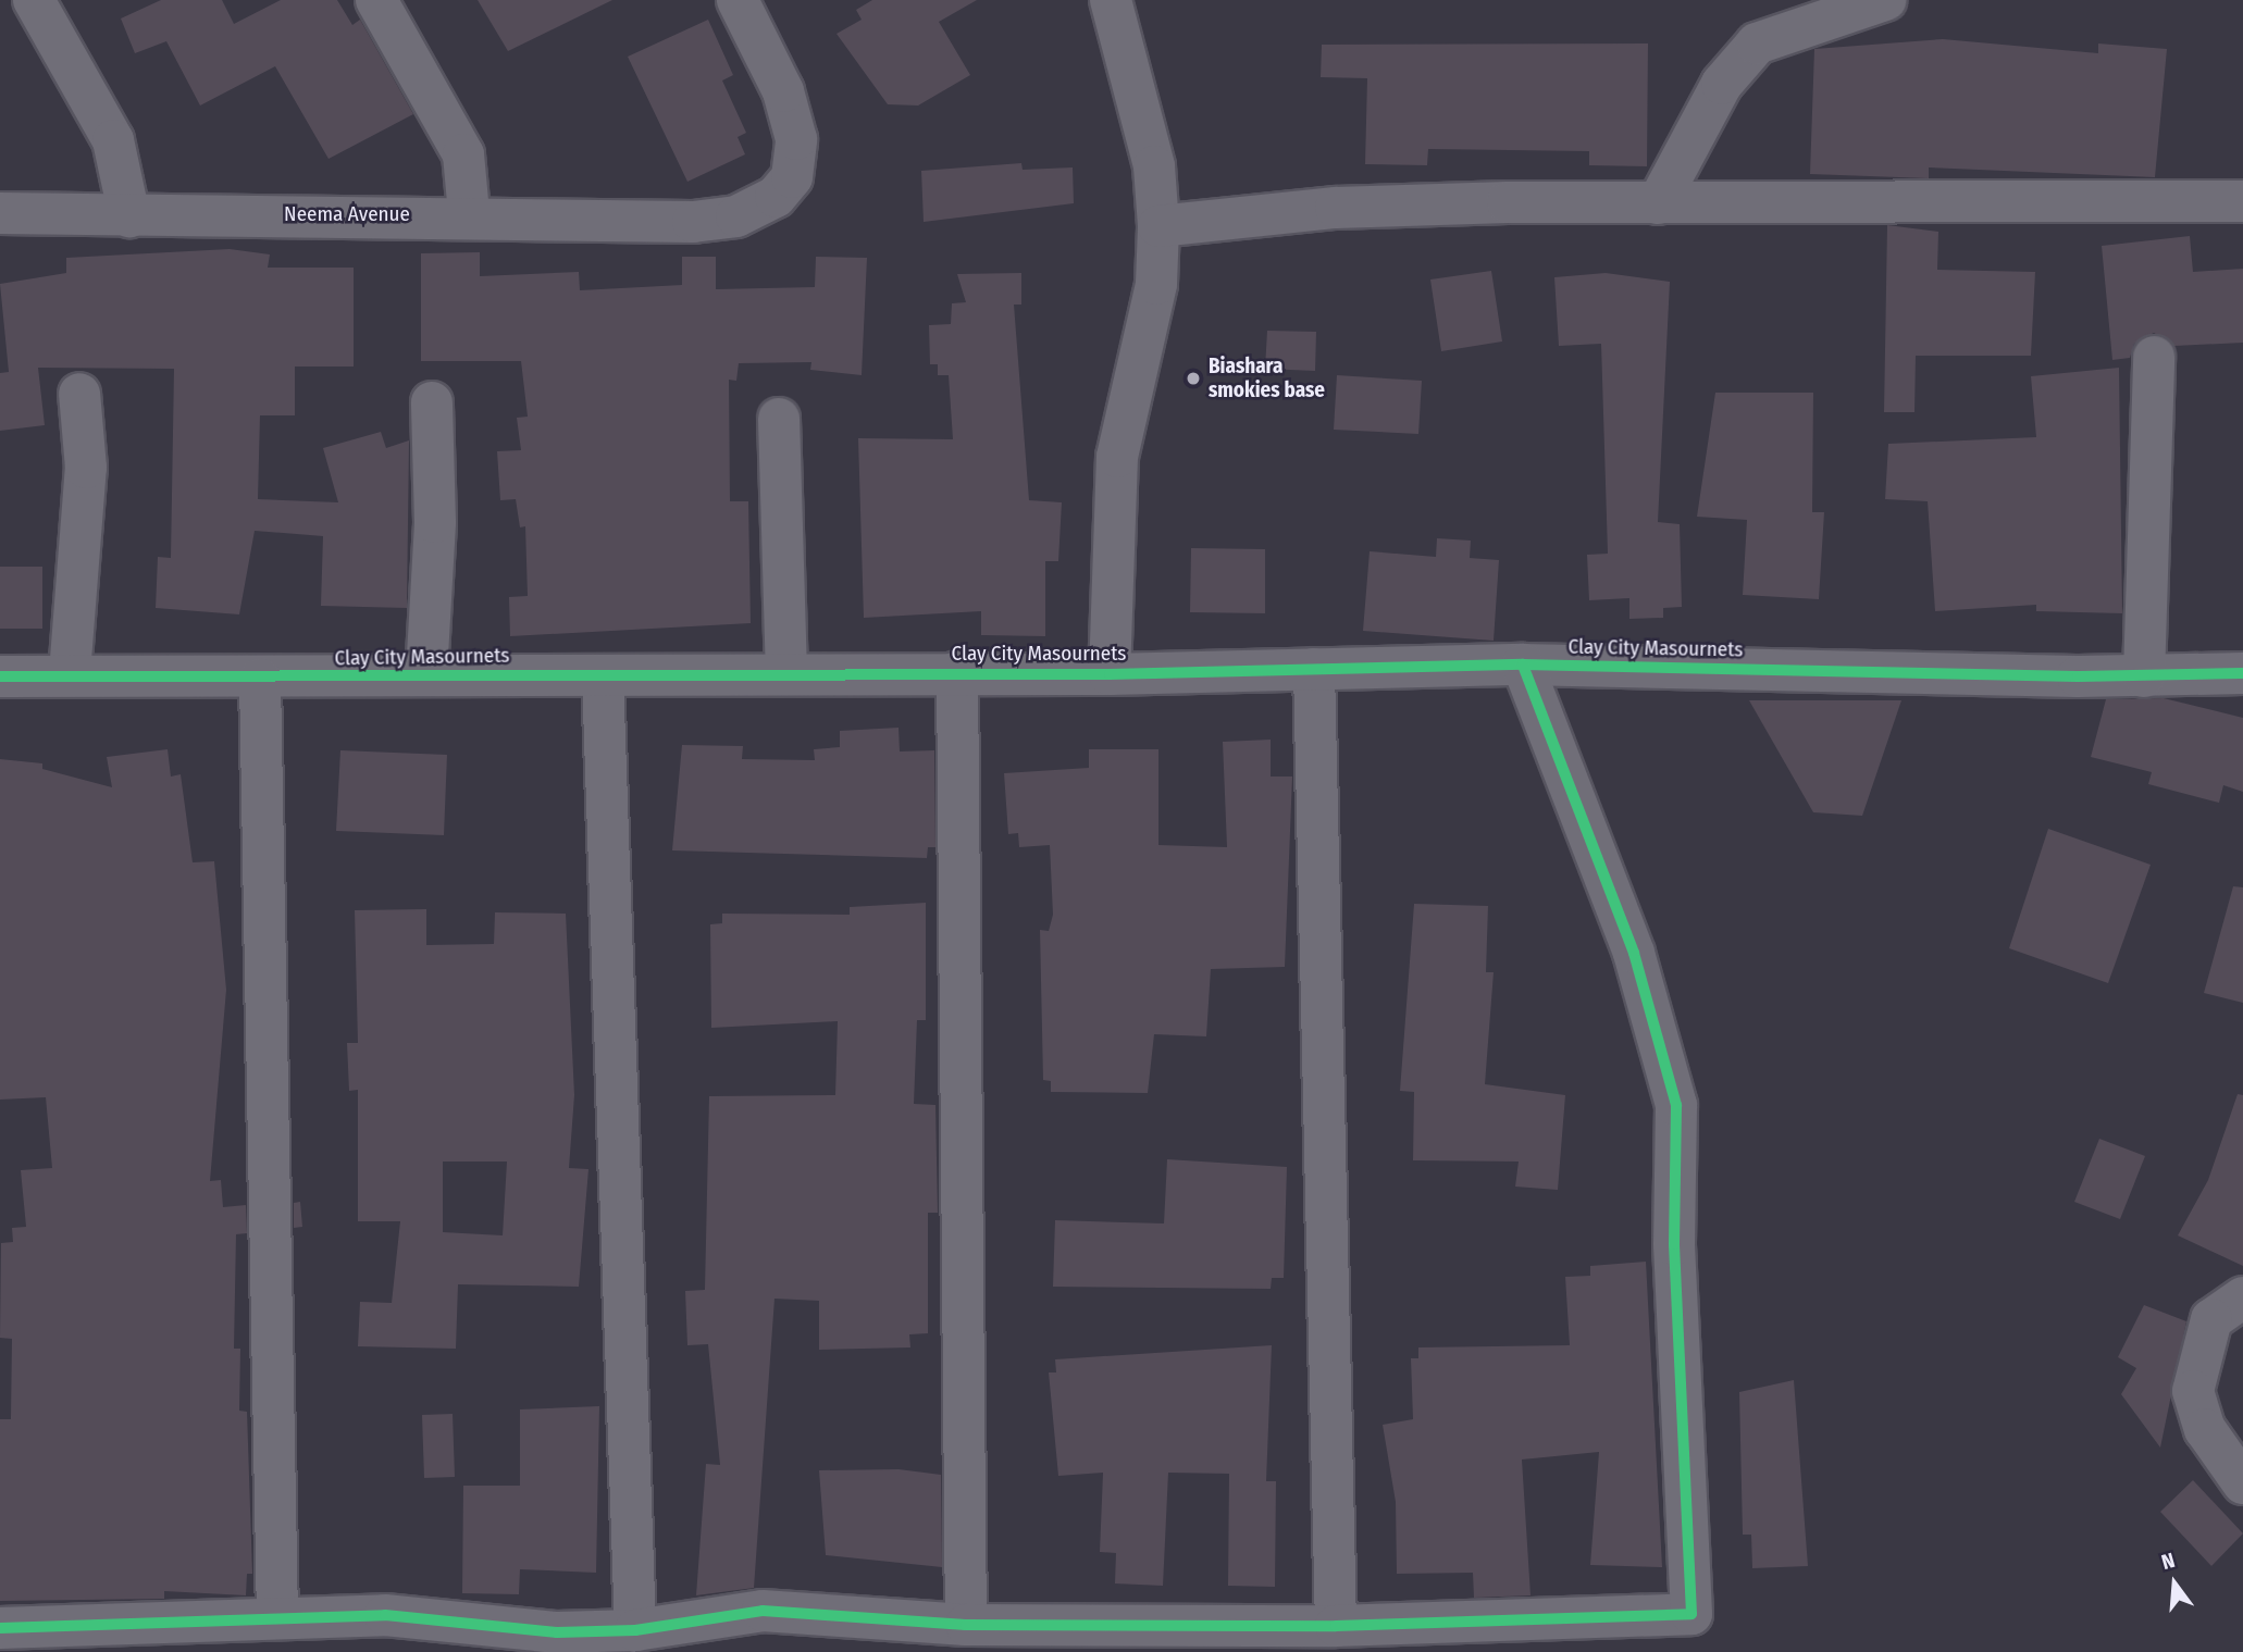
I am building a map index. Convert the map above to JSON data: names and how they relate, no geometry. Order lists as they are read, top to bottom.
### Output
{
  "streets": {
    "street": ["Neema Avenue", "Clay City Masournets"]
  },
  "places": ["Biashara smokies base"],
  "north": "top"
}
